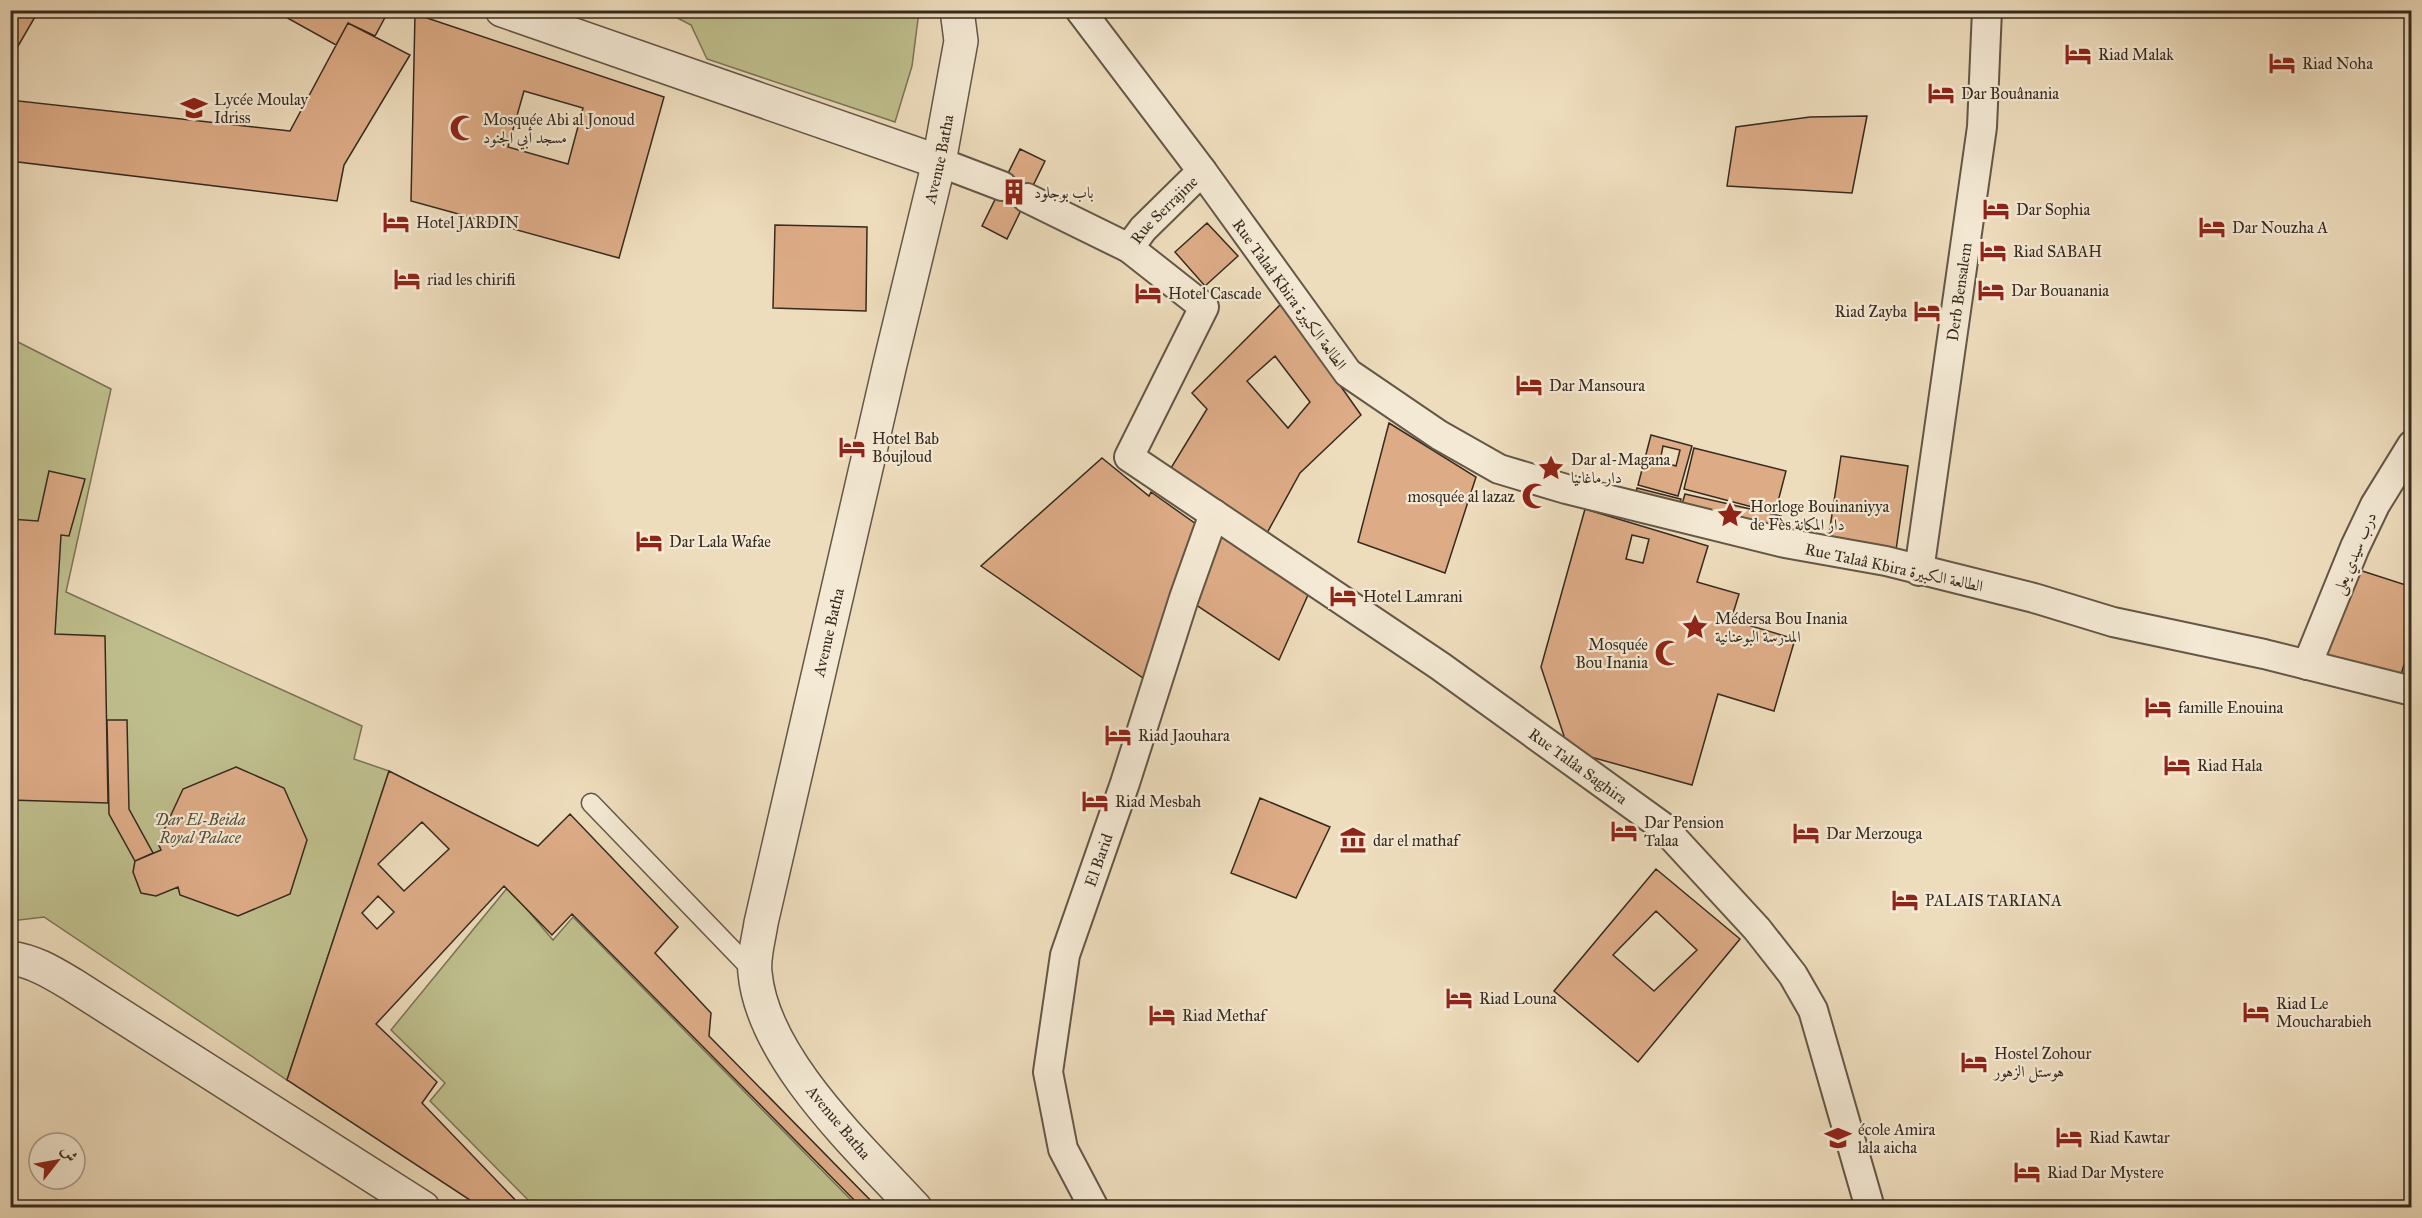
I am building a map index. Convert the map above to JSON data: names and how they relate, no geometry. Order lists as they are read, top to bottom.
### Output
{
  "streets": {
    "street": [
      "Avenue Batha",
      "Rue Serrajine",
      "Derb Bensalem",
      "Rue Talaâ Kbira الطالعة الكبيرة",
      "درب سيدي يعلى",
      "Rue Talâa Saghira",
      "El Barid"
    ]
  },
  "crossings": [
    ["Rue Serrajine", "Rue Talaâ Kbira الطالعة الكبيرة"],
    ["Rue Serrajine", "Rue Talâa Saghira"],
    ["Derb Bensalem", "Rue Talaâ Kbira الطالعة الكبيرة"],
    ["Rue Talaâ Kbira الطالعة الكبيرة", "درب سيدي يعلى"],
    ["Rue Talâa Saghira", "El Barid"]
  ],
  "parks": ["Dar El-Beida Royal Palace"],
  "places": {
    "hotel": [
      "Riad Malak",
      "Riad Noha",
      "Dar Bouânania",
      "Dar Sophia",
      "Hotel JARDIN",
      "Dar Nouzha A",
      "Riad SABAH",
      "riad les chirifi",
      "Dar Bouanania",
      "Hotel Cascade",
      "Riad Zayba",
      "Dar Mansoura",
      "Hotel Bab Boujloud",
      "Dar Lala Wafae",
      "Hotel Lamrani",
      "famille Enouina",
      "Riad Jaouhara",
      "Riad Hala",
      "Riad Mesbah",
      "Dar Pension Talaa",
      "Dar Merzouga",
      "PALAIS TARIANA",
      "Riad Louna",
      "Riad Le Moucharabieh",
      "Riad Methaf",
      "Hostel Zohour هوستل الزهور",
      "Riad Kawtar",
      "Riad Dar Mystere"
    ],
    "school or university": ["Lycée Moulay Idriss", "école Amira lala aicha"],
    "mosque": ["Mosquée Abi al Jonoud مسجد أبي الجنود", "mosquée al lazaz", "Mosquée Bou Inania"],
    "building": ["باب بوجلود"],
    "place": ["Dar al-Magana دار ماغانيا", "Horloge Bouinaniyya de Fès دار المكانة", "Médersa Bou Inania المدرسة البوعنانية"],
    "museum": ["dar el mathaf"]
  },
  "north": "top right"
}
